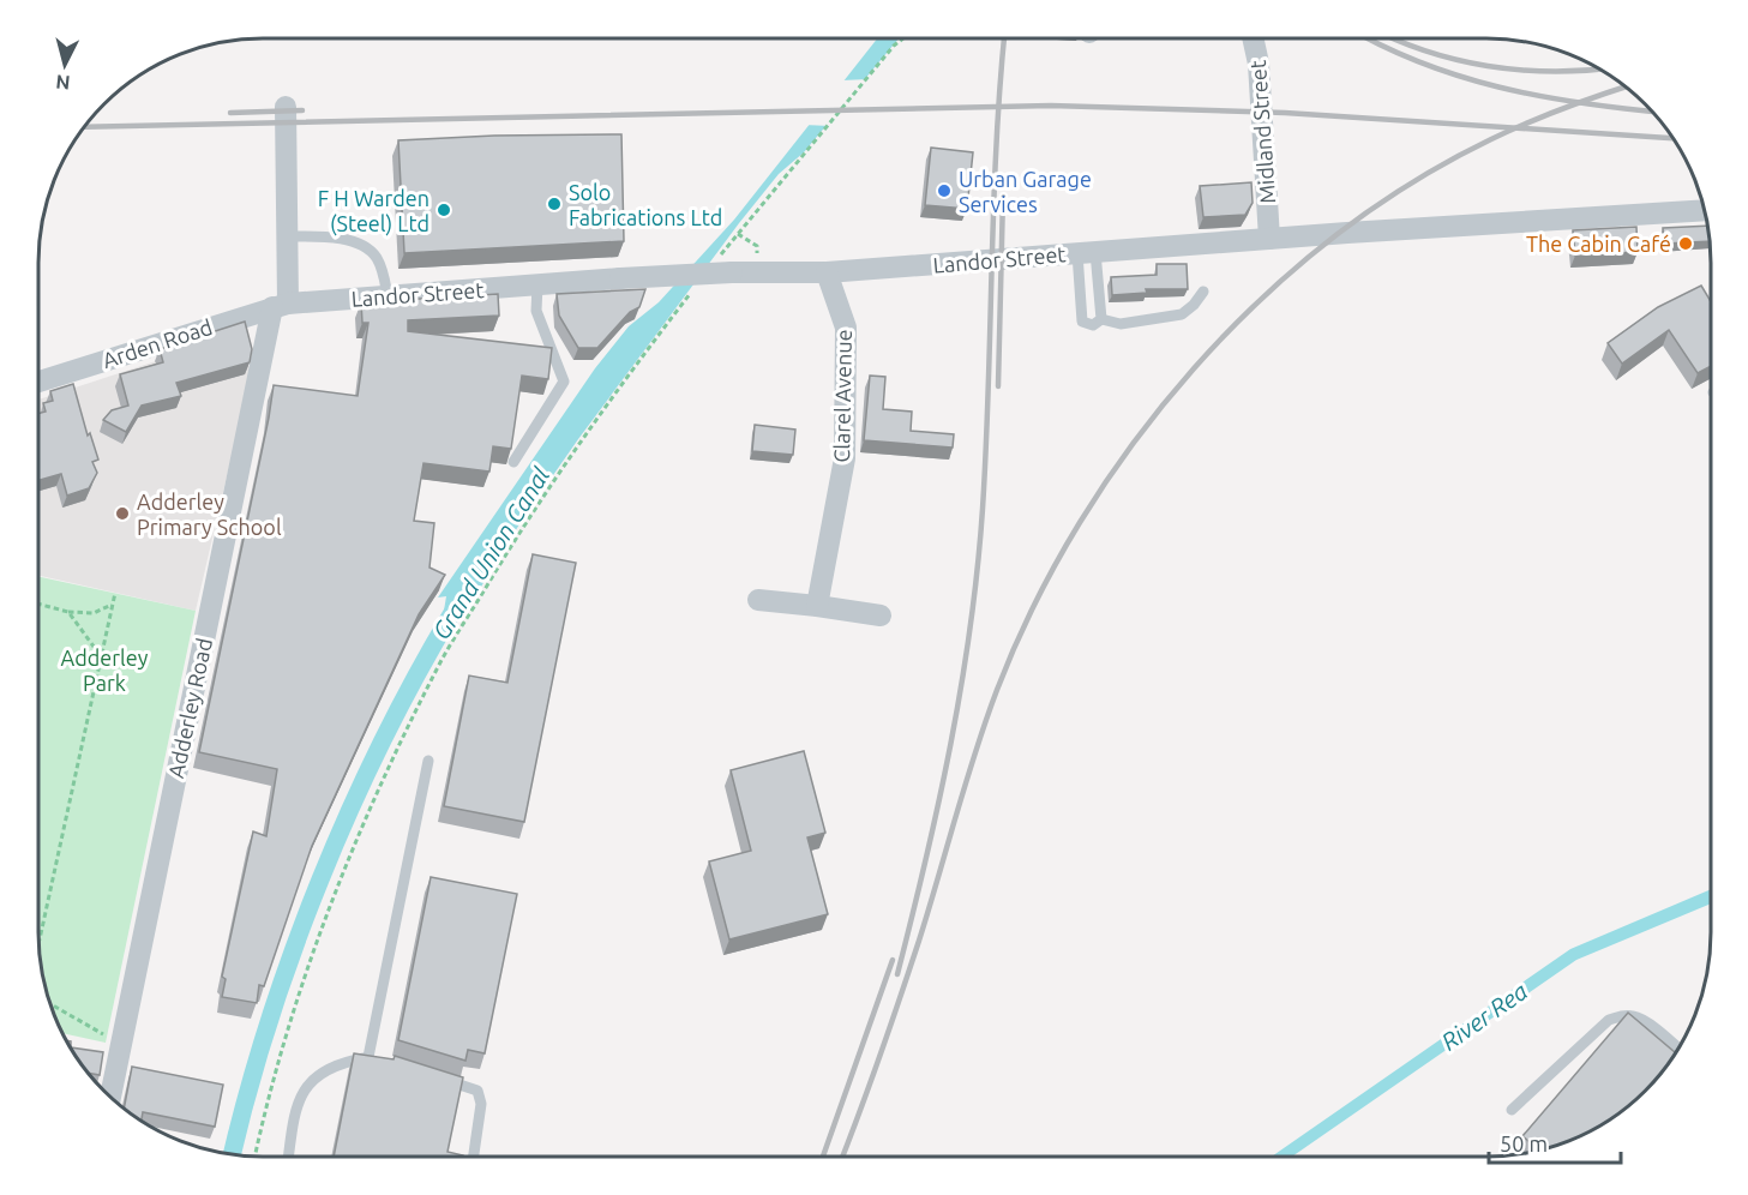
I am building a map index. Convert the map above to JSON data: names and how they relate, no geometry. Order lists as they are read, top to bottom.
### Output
{
  "streets": {
    "street": [
      "Midland Street",
      "Landor Street",
      "Arden Road",
      "Clarel Avenue",
      "Adderley Road"
    ]
  },
  "crossings": [
    ["Midland Street", "Landor Street"],
    ["Landor Street", "Arden Road"],
    ["Landor Street", "Clarel Avenue"],
    ["Landor Street", "Adderley Road"],
    ["Arden Road", "Adderley Road"]
  ],
  "water": ["Grand Union Canal", "River Rea"],
  "parks": ["Adderley Park"],
  "places": [
    "Urban Garage Services",
    "Solo Fabrications Ltd",
    "F H Warden (Steel) Ltd",
    "The Cabin Café",
    "Adderley Primary School"
  ],
  "scale_bar": "50 m",
  "north": "bottom"
}
